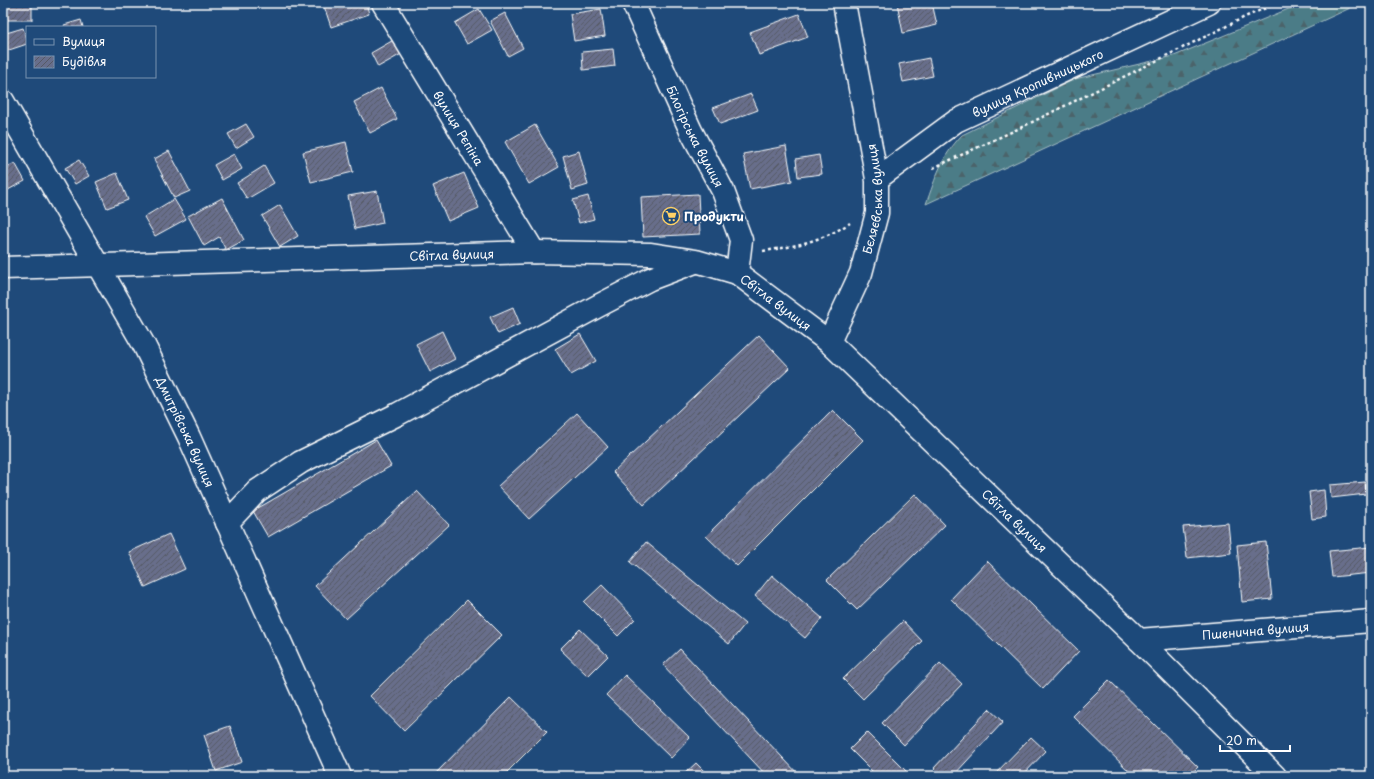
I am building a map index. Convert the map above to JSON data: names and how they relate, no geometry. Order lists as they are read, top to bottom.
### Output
{
  "streets": {
    "street": [
      "вулиця Кропивницького",
      "вулиця Рєпіна",
      "Білогірська вулиця",
      "Бєляєвська вулиця",
      "Світла вулиця",
      "Дмитрівська вулиця",
      "Пшенична вулиця"
    ]
  },
  "crossings": [
    ["вулиця Кропивницького", "Бєляєвська вулиця"],
    ["вулиця Рєпіна", "Світла вулиця"],
    ["Білогірська вулиця", "Світла вулиця"],
    ["Бєляєвська вулиця", "Світла вулиця"],
    ["Світла вулиця", "Дмитрівська вулиця"],
    ["Світла вулиця", "Пшенична вулиця"]
  ],
  "places": {
    "supermarket": ["Продукти"]
  },
  "legend": ["Вулиця", "Будівля"],
  "scale_bar": "20 m"
}
